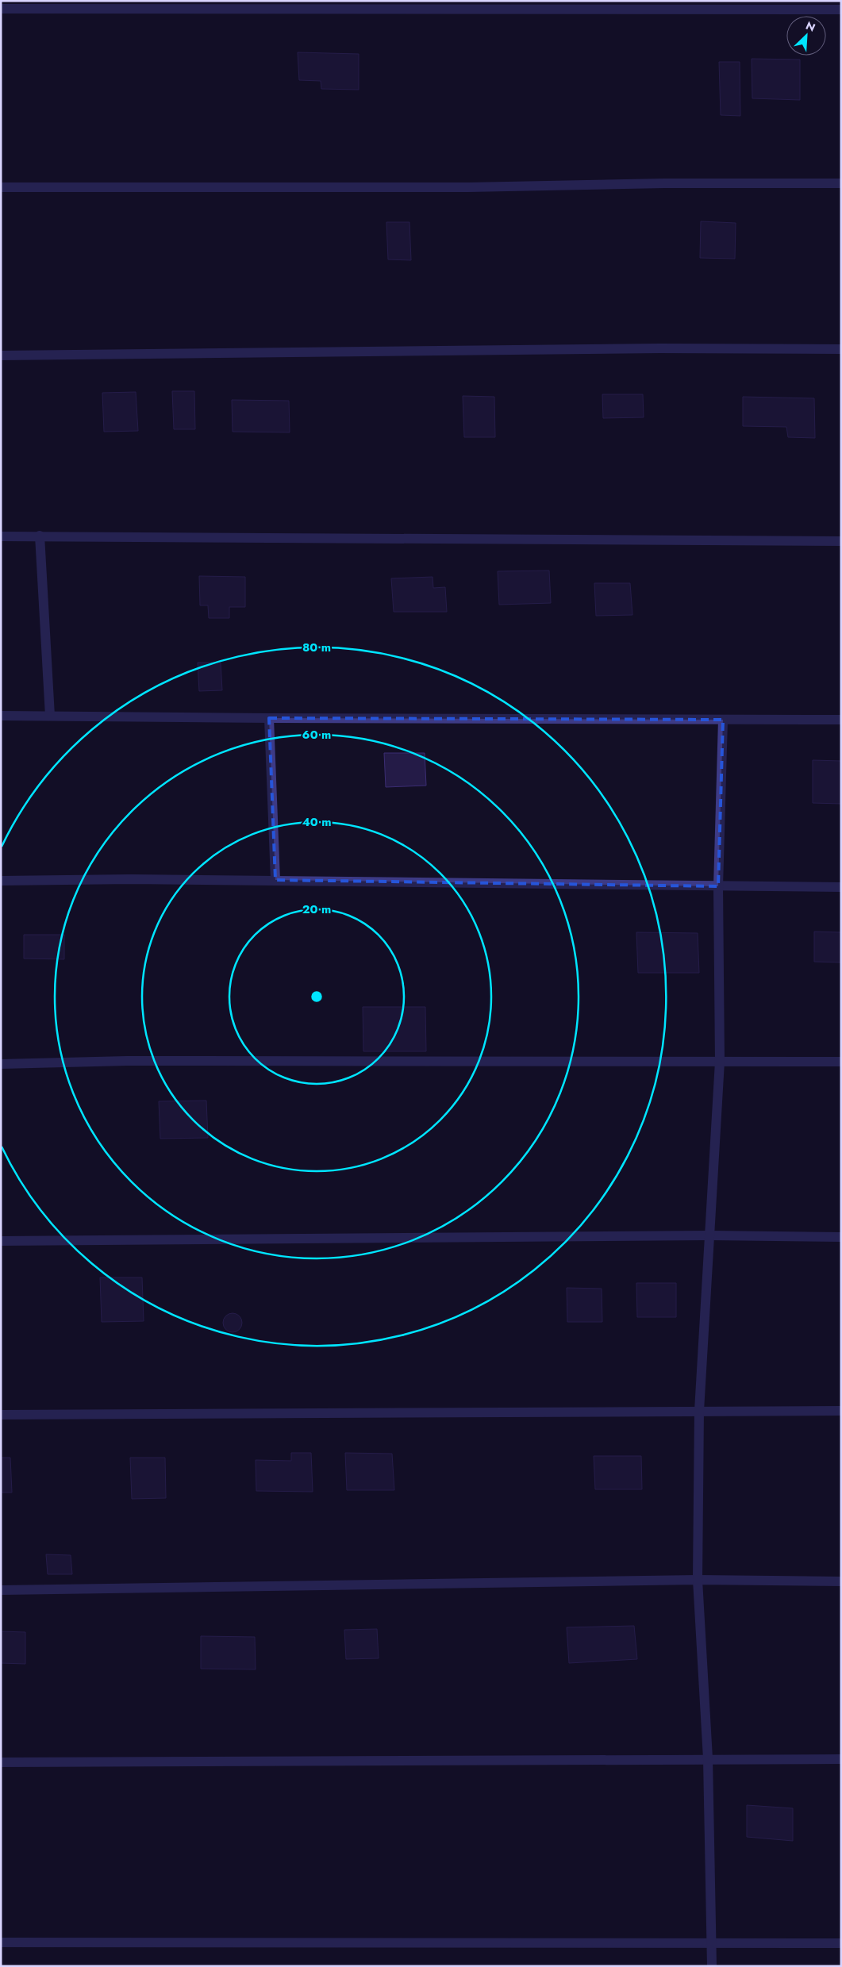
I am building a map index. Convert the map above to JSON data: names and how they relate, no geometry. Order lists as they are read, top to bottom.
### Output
{
  "north": "top right",
  "rings": [
    "80 m",
    "60 m",
    "40 m",
    "20 m"
  ]
}
